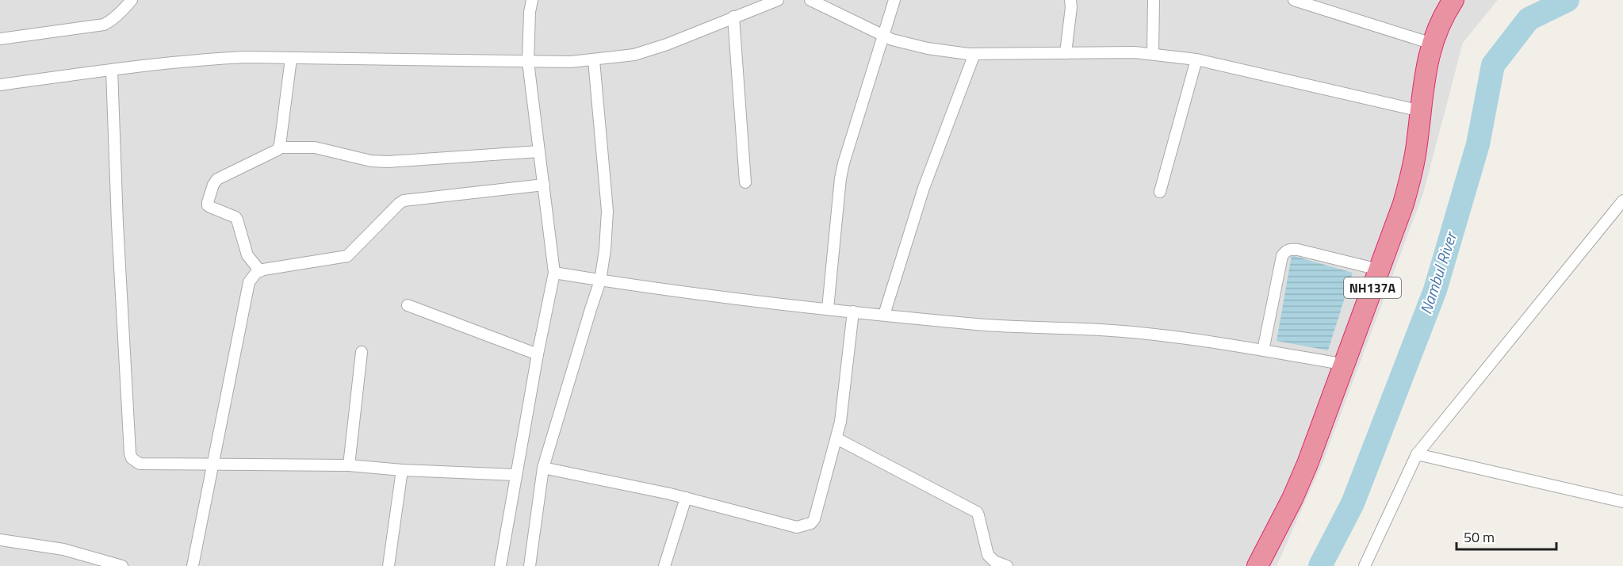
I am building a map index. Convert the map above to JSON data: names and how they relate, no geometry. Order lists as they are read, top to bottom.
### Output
{
  "streets": {
    "highway": ["NH137A"]
  },
  "water": ["Nambul River"],
  "scale_bar": "50 m"
}
